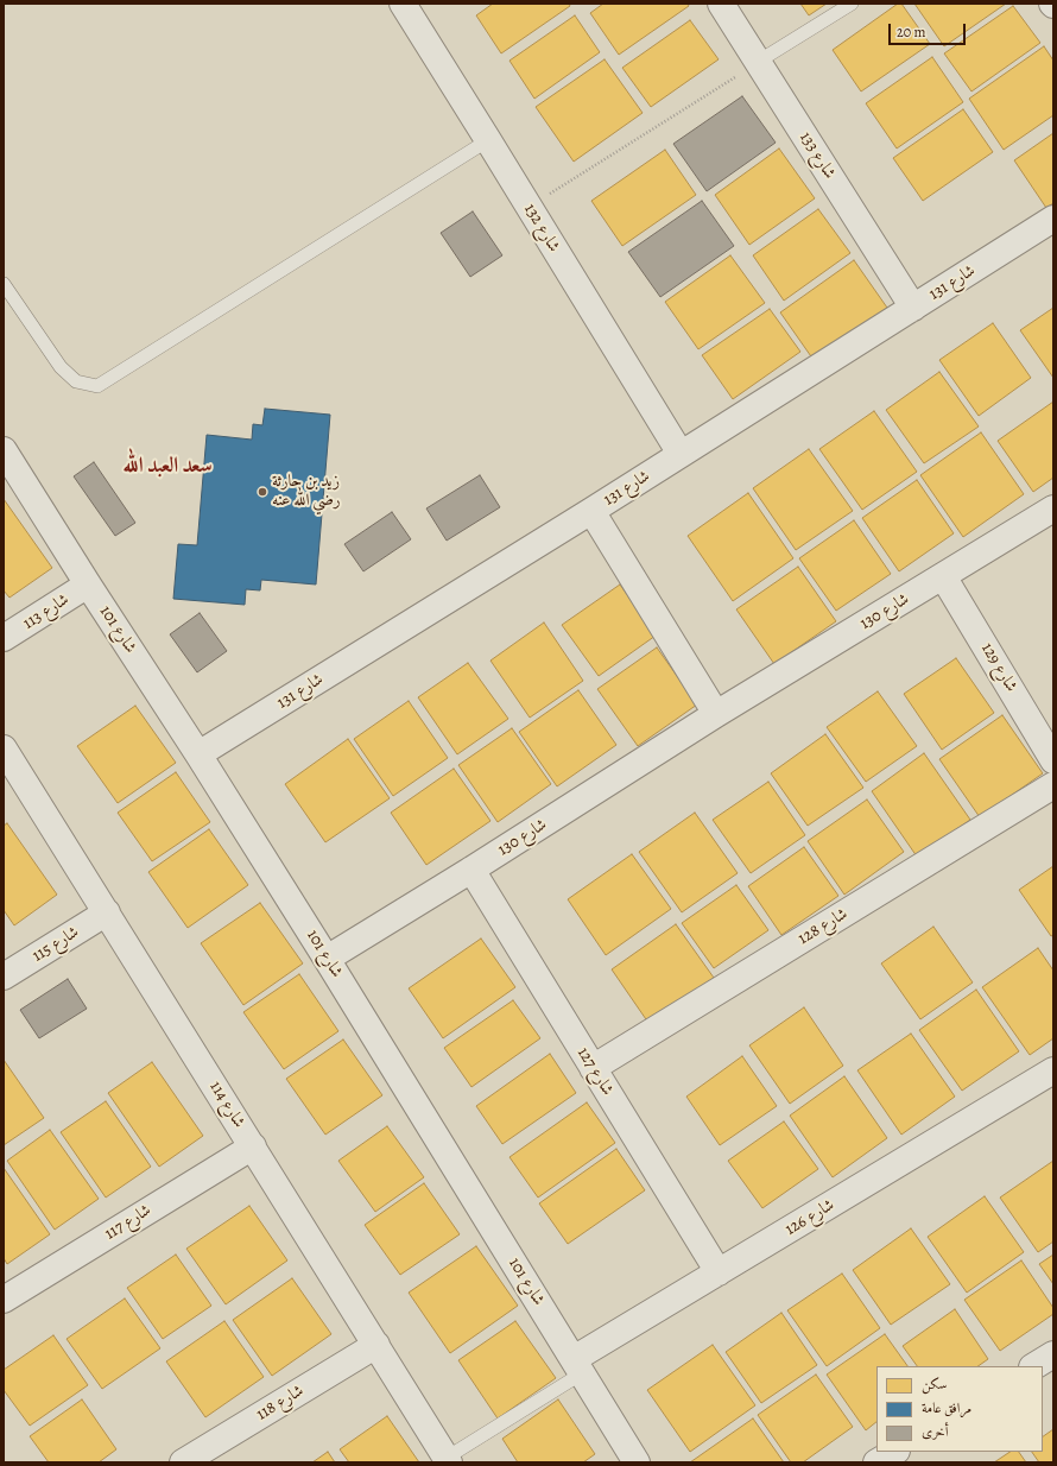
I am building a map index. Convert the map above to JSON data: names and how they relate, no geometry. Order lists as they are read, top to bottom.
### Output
{
  "streets": {
    "street": [
      "شارع 133",
      "شارع 132",
      "شارع 131",
      "شارع 113",
      "شارع 130",
      "شارع 101",
      "شارع 129",
      "شارع 128",
      "شارع 115",
      "شارع 127",
      "شارع 114",
      "شارع 126",
      "شارع 117",
      "شارع 118"
    ]
  },
  "crossings": [
    ["شارع 133", "شارع 131"],
    ["شارع 132", "شارع 131"],
    ["شارع 131", "شارع 101"],
    ["شارع 113", "شارع 101"],
    ["شارع 130", "شارع 101"],
    ["شارع 130", "شارع 129"],
    ["شارع 130", "شارع 127"],
    ["شارع 101", "شارع 126"],
    ["شارع 128", "شارع 127"],
    ["شارع 115", "شارع 114"],
    ["شارع 127", "شارع 126"],
    ["شارع 114", "شارع 117"],
    ["شارع 114", "شارع 118"]
  ],
  "districts": ["سعد العبد الله"],
  "places": ["زيد بن حارثة رضي الله عنه"],
  "legend": ["سكن", "مرافق عامة", "أخرى"],
  "scale_bar": "20 m"
}
